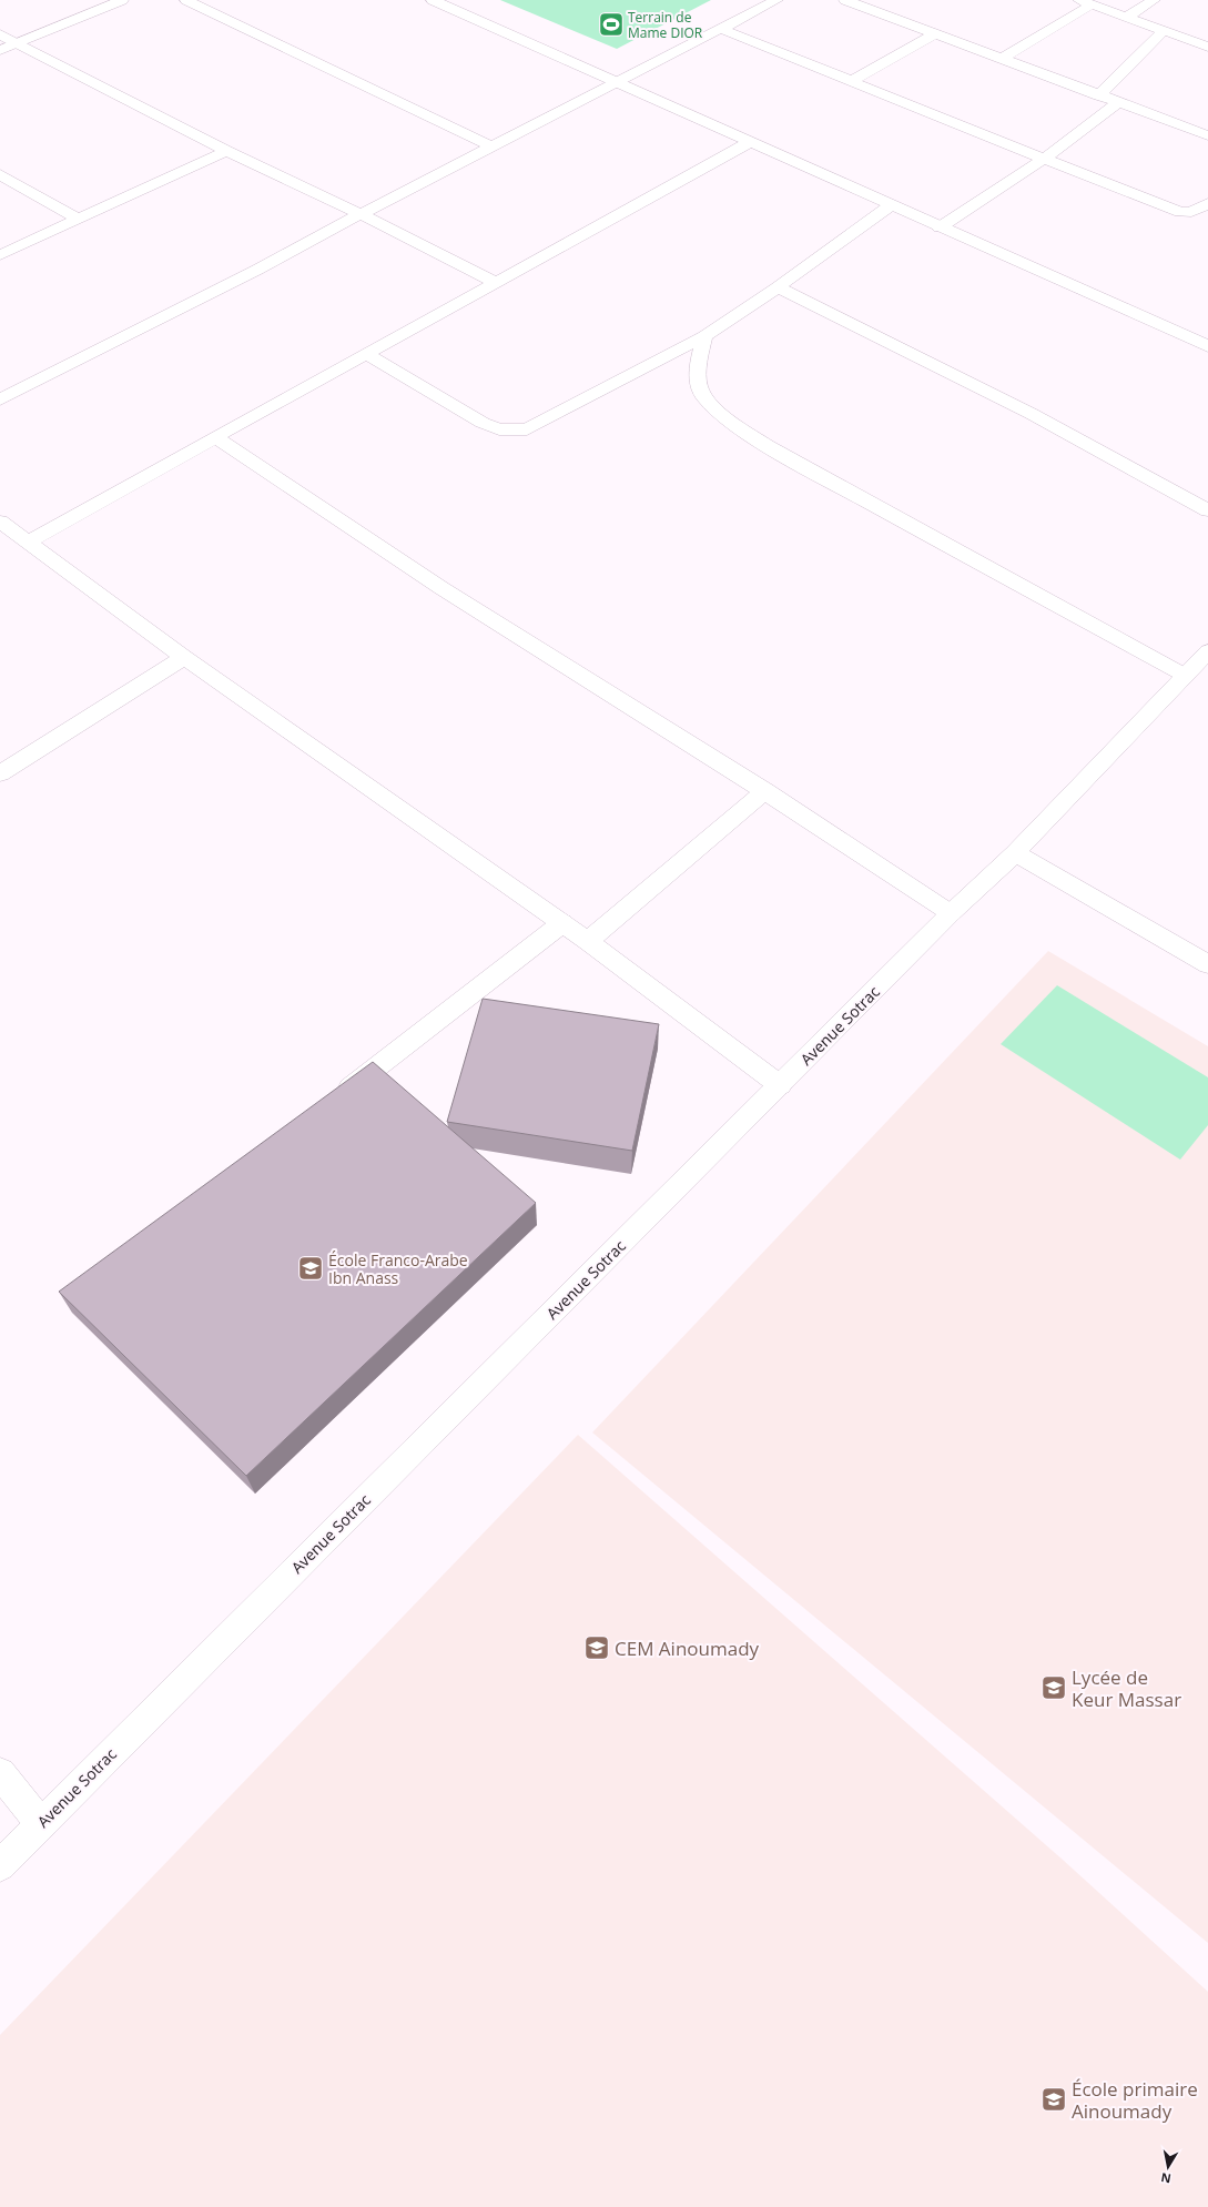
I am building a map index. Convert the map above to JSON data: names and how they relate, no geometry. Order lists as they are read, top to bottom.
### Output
{
  "streets": {
    "street": ["Avenue Sotrac"]
  },
  "places": {
    "sports": ["Terrain de Mame DIOR"],
    "school or university": [
      "École Franco-Arabe Ibn Anass",
      "CEM Ainoumady",
      "Lycée de Keur Massar",
      "École primaire Ainoumady"
    ]
  },
  "north": "bottom"
}
